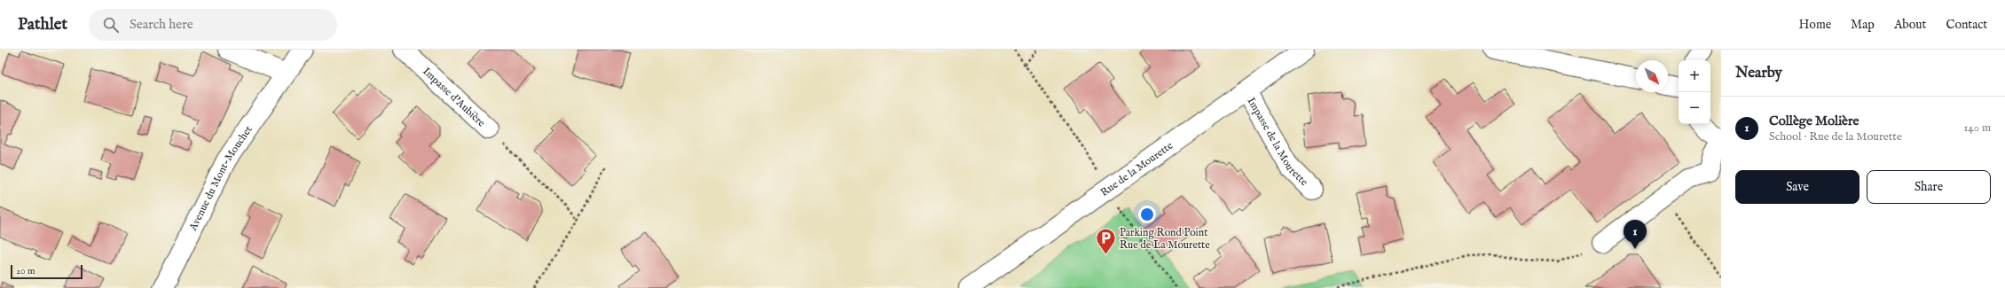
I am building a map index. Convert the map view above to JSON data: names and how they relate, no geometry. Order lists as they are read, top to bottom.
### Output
{
  "streets": {
    "street": [
      "Impasse d'Aubière",
      "Impasse de la Mourette",
      "Rue de la Mourette",
      "Avenue du Mont-Mouchet"
    ]
  },
  "crossings": [
    ["Impasse de la Mourette", "Rue de la Mourette"]
  ],
  "places": {
    "parking": ["Parking Rond Point Rue de La Mourette"]
  },
  "scale_bar": "20 m",
  "north": "bottom right",
  "page": {
    "header": "Pathlet",
    "search": "Search here",
    "nav": [
      "Home",
      "Map",
      "About",
      "Contact"
    ],
    "heading": "Nearby",
    "map_buttons": ["+", "−"],
    "list": [
      {
        "mark": "1",
        "name": "Collège Molière",
        "note": "School · Rue de la Mourette",
        "value": "140 m"
      }
    ],
    "buttons": ["Save", "Share"],
    "pins": "1",
    "scale": "20 m"
  }
}
